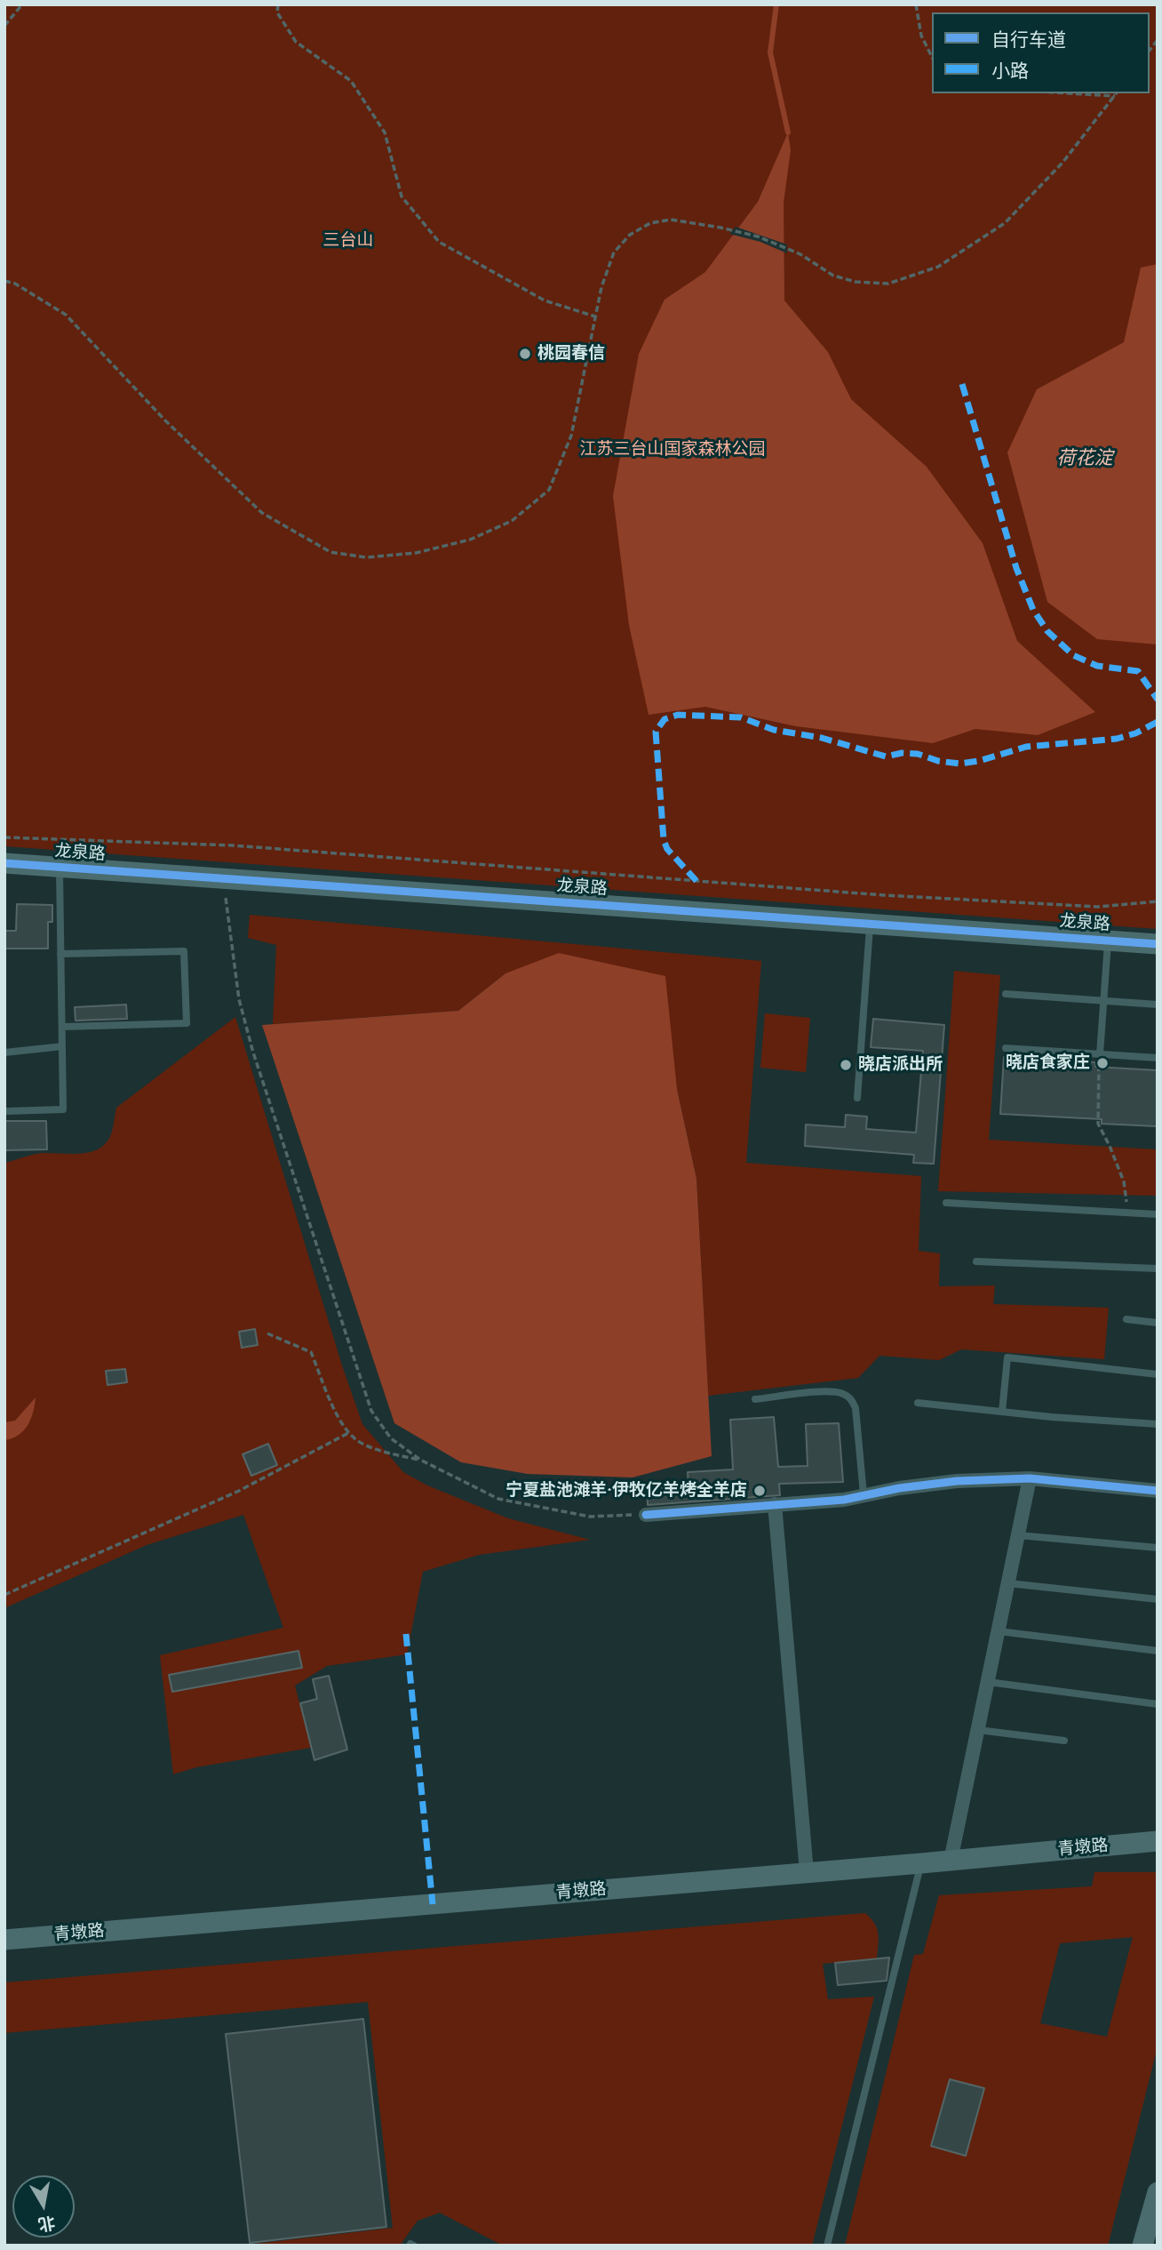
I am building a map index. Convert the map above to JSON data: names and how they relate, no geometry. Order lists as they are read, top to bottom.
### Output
{
  "streets": {
    "main road": ["龙泉路", "青墩路"]
  },
  "water": ["荷花淀"],
  "parks": ["三台山", "江苏三台山国家森林公园"],
  "places": [
    "桃园春信",
    "晓店食家庄",
    "晓店派出所",
    "宁夏盐池滩羊·伊牧亿羊烤全羊店"
  ],
  "legend": ["自行车道", "小路"],
  "north": "bottom"
}
